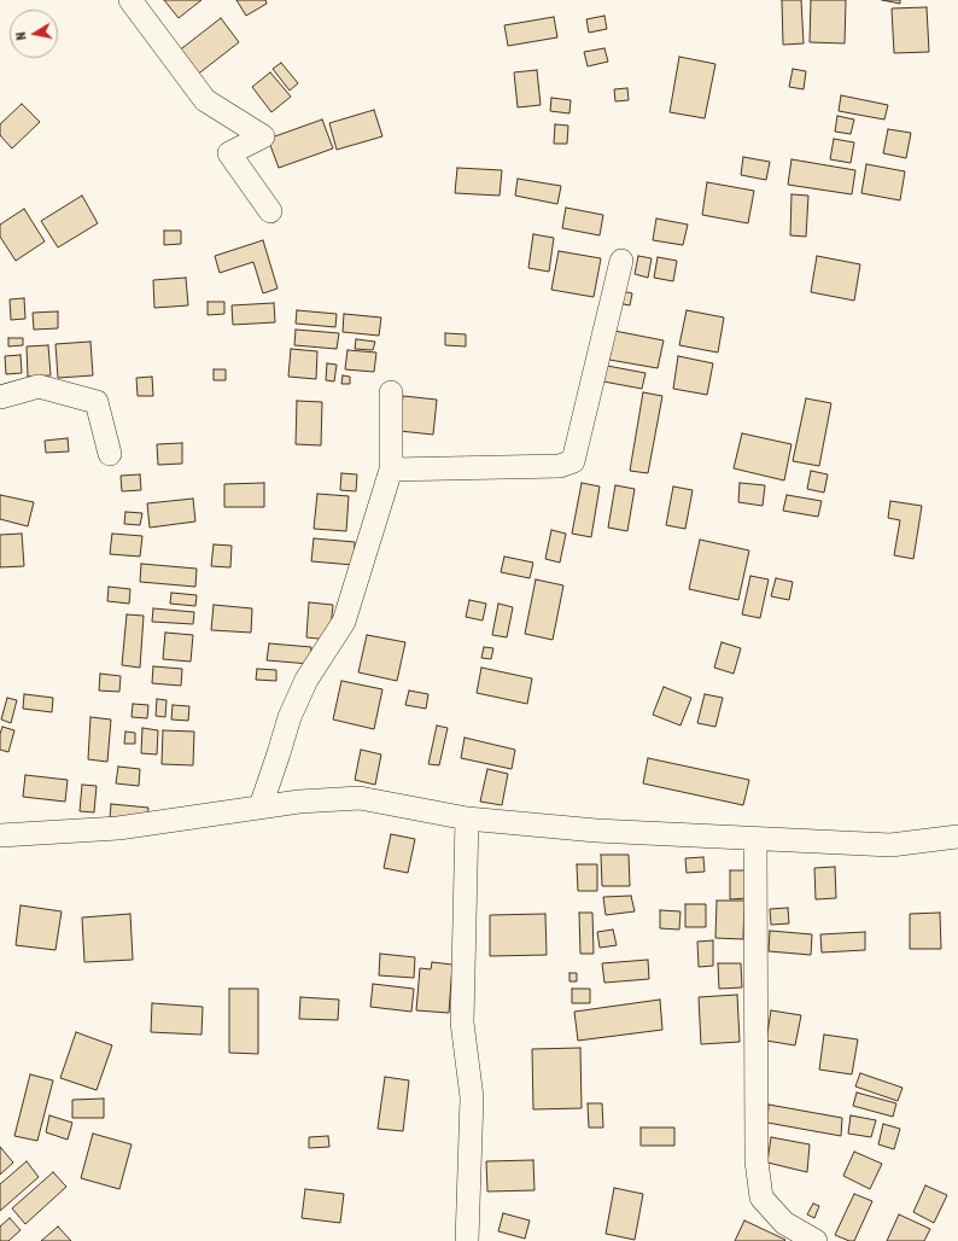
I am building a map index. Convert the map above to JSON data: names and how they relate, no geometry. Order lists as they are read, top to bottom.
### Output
{
  "north": "left"
}
